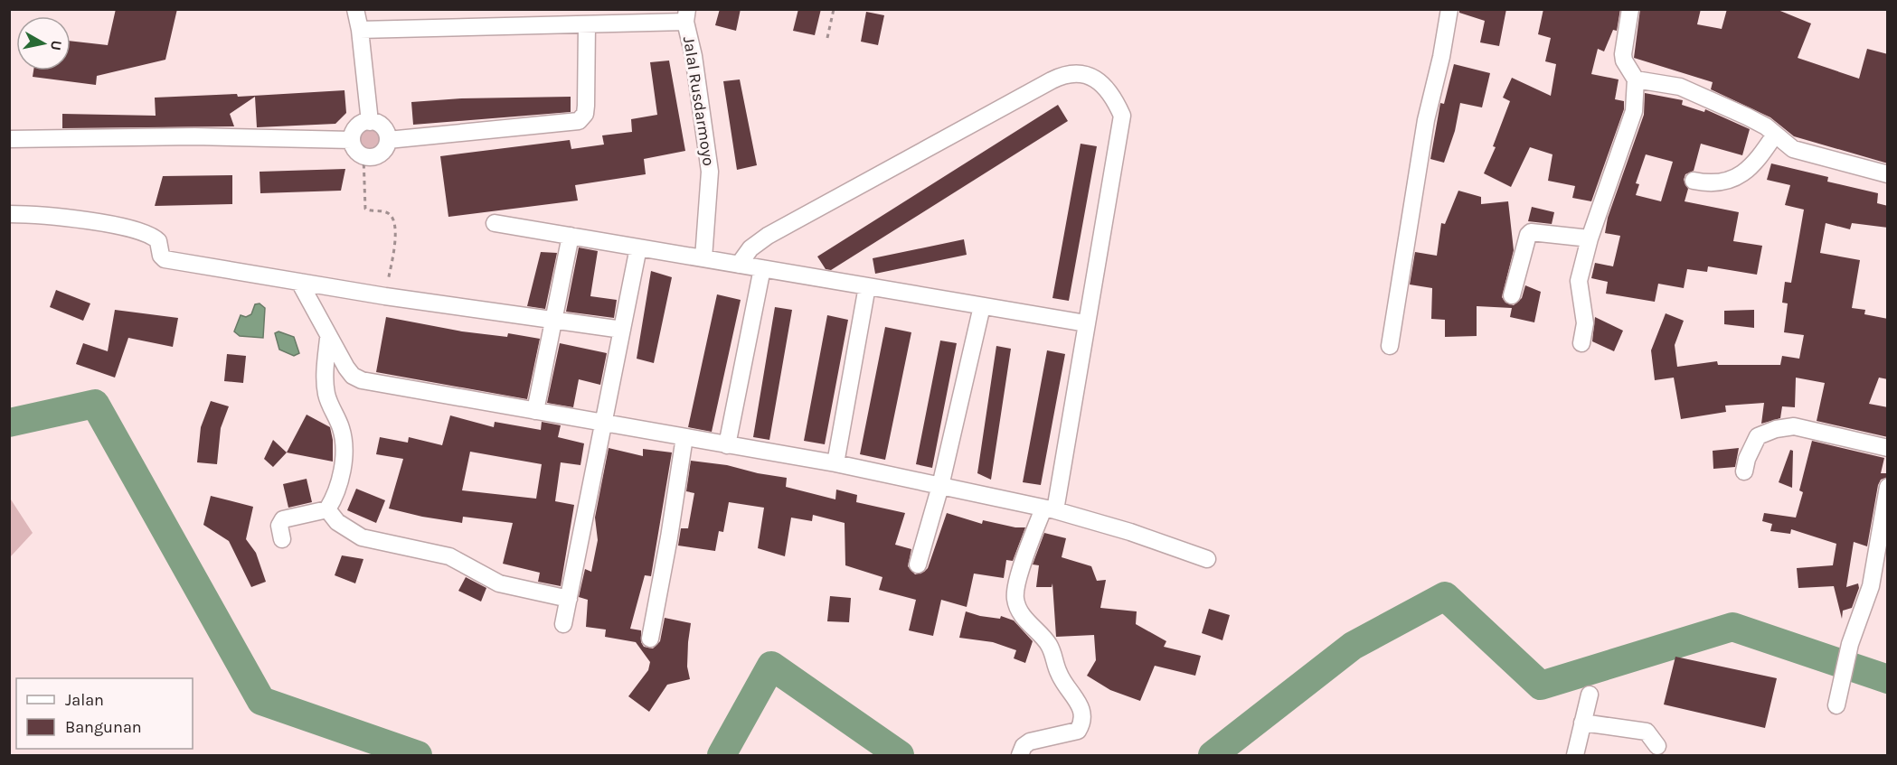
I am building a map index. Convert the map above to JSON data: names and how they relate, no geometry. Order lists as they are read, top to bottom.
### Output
{
  "streets": {
    "street": ["Jalal Rusdarmoyo"]
  },
  "legend": ["Jalan", "Bangunan"],
  "north": "right"
}
